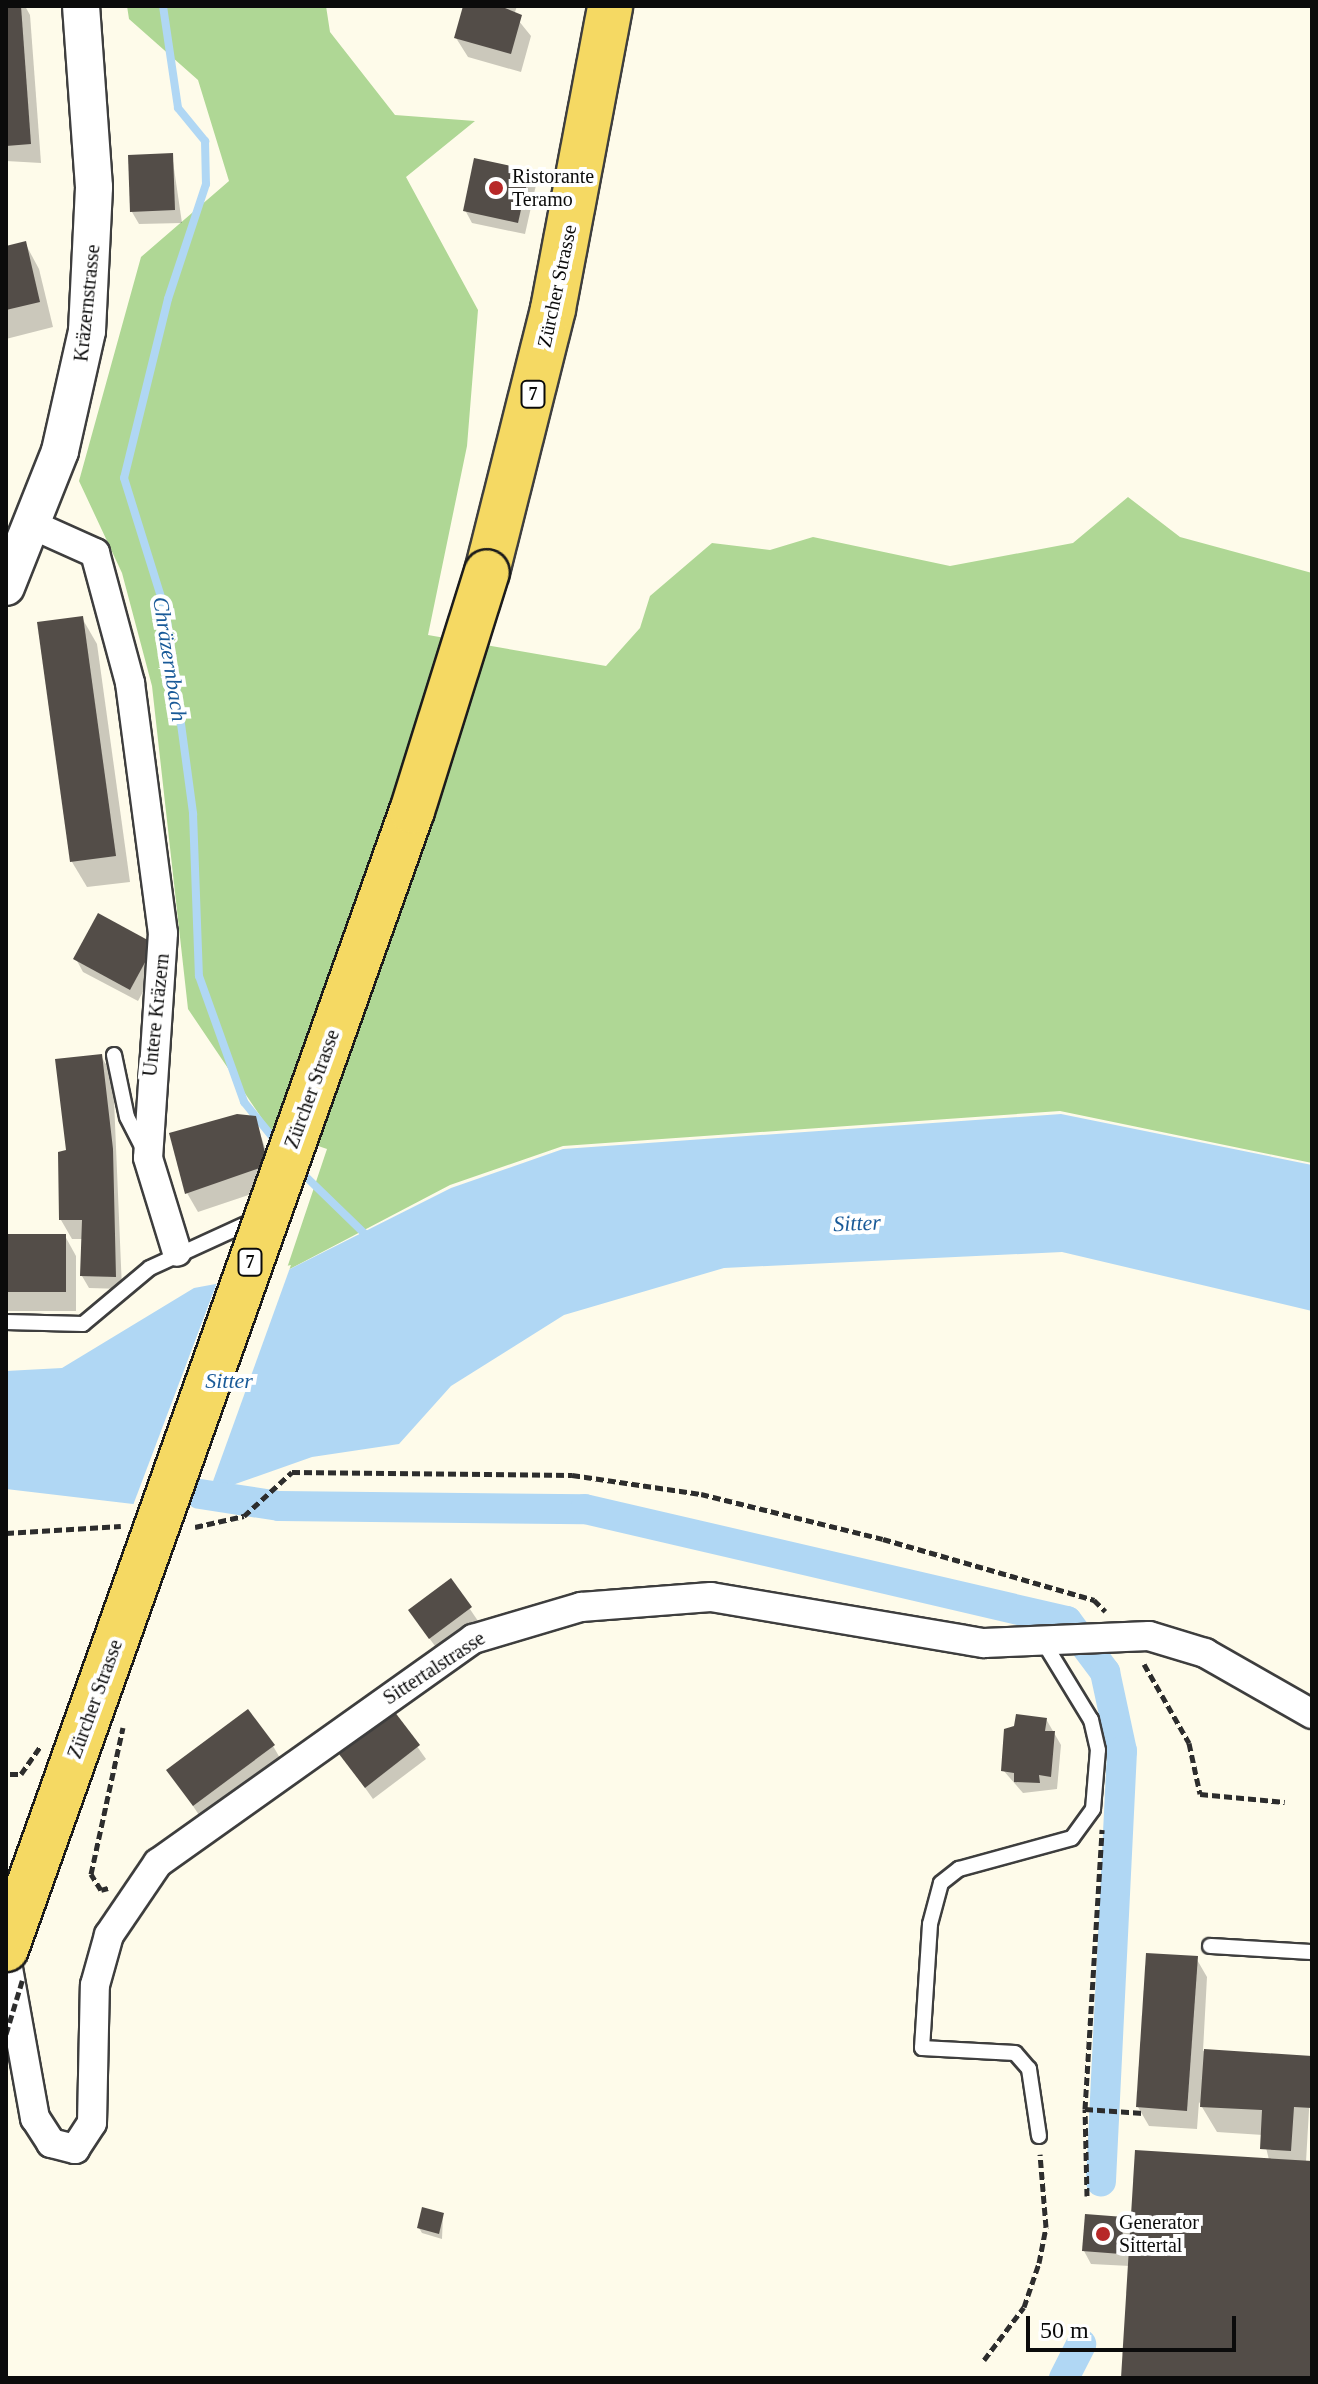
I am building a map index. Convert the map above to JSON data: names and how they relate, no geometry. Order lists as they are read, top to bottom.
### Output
{
  "streets": {
    "main road": ["Zürcher Strasse", "7"],
    "street": ["Kräzernstrasse", "Untere Kräzern", "Sittertalstrasse"]
  },
  "crossings": [
    ["Kräzernstrasse", "Untere Kräzern"]
  ],
  "water": ["Chräzernbach", "Sitter"],
  "places": ["Ristorante Teramo", "Generator Sittertal"],
  "scale_bar": "50 m"
}
